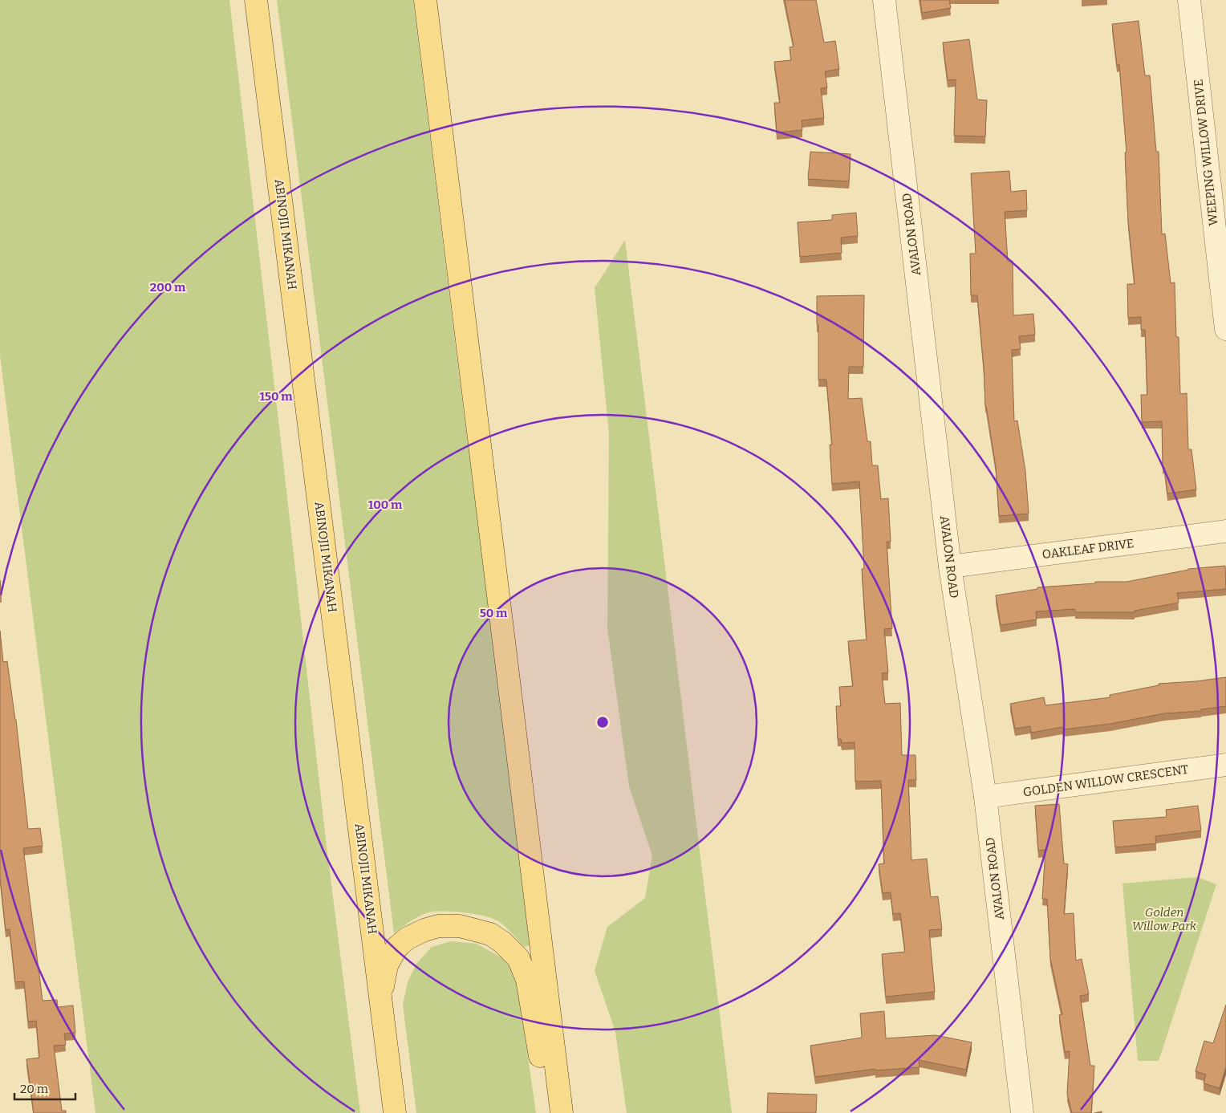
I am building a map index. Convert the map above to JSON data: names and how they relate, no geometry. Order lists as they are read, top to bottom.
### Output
{
  "streets": {
    "main road": ["ABINOJII MIKANAH"],
    "street": [
      "WEEPING WILLOW DRIVE",
      "AVALON ROAD",
      "OAKLEAF DRIVE",
      "GOLDEN WILLOW CRESCENT"
    ]
  },
  "crossings": [
    ["AVALON ROAD", "OAKLEAF DRIVE"],
    ["AVALON ROAD", "GOLDEN WILLOW CRESCENT"]
  ],
  "parks": ["Golden Willow Park"],
  "scale_bar": "20 m",
  "rings": [
    "200 m",
    "150 m",
    "100 m",
    "50 m"
  ]
}
